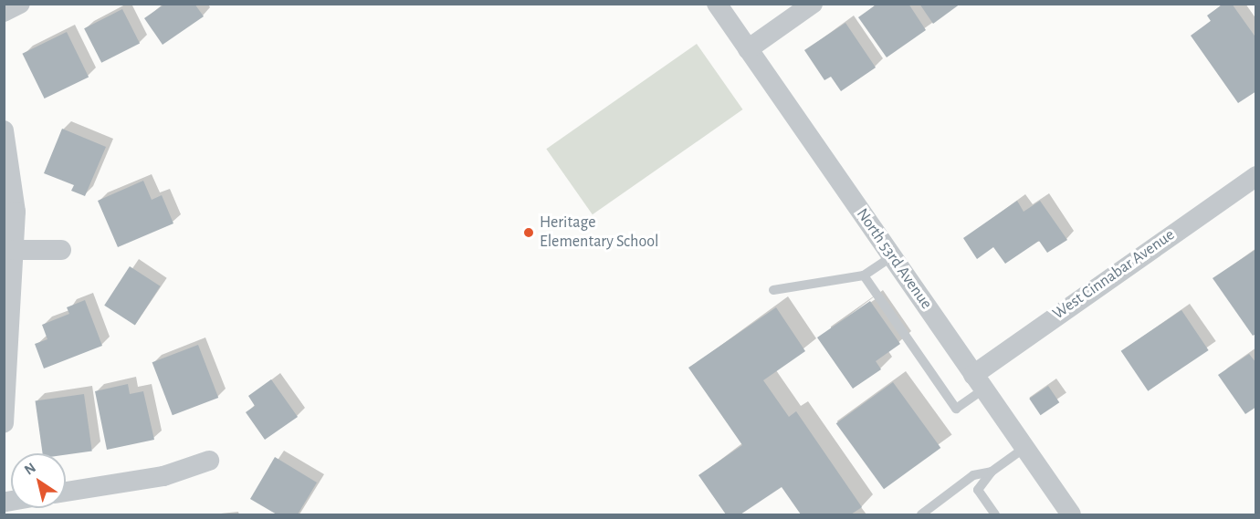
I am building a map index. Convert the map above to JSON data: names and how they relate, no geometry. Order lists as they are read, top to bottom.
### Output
{
  "streets": {
    "street": ["North 53rd Avenue", "West Cinnabar Avenue"]
  },
  "crossings": [
    ["North 53rd Avenue", "West Cinnabar Avenue"]
  ],
  "places": ["Heritage Elementary School"],
  "north": "top left"
}
